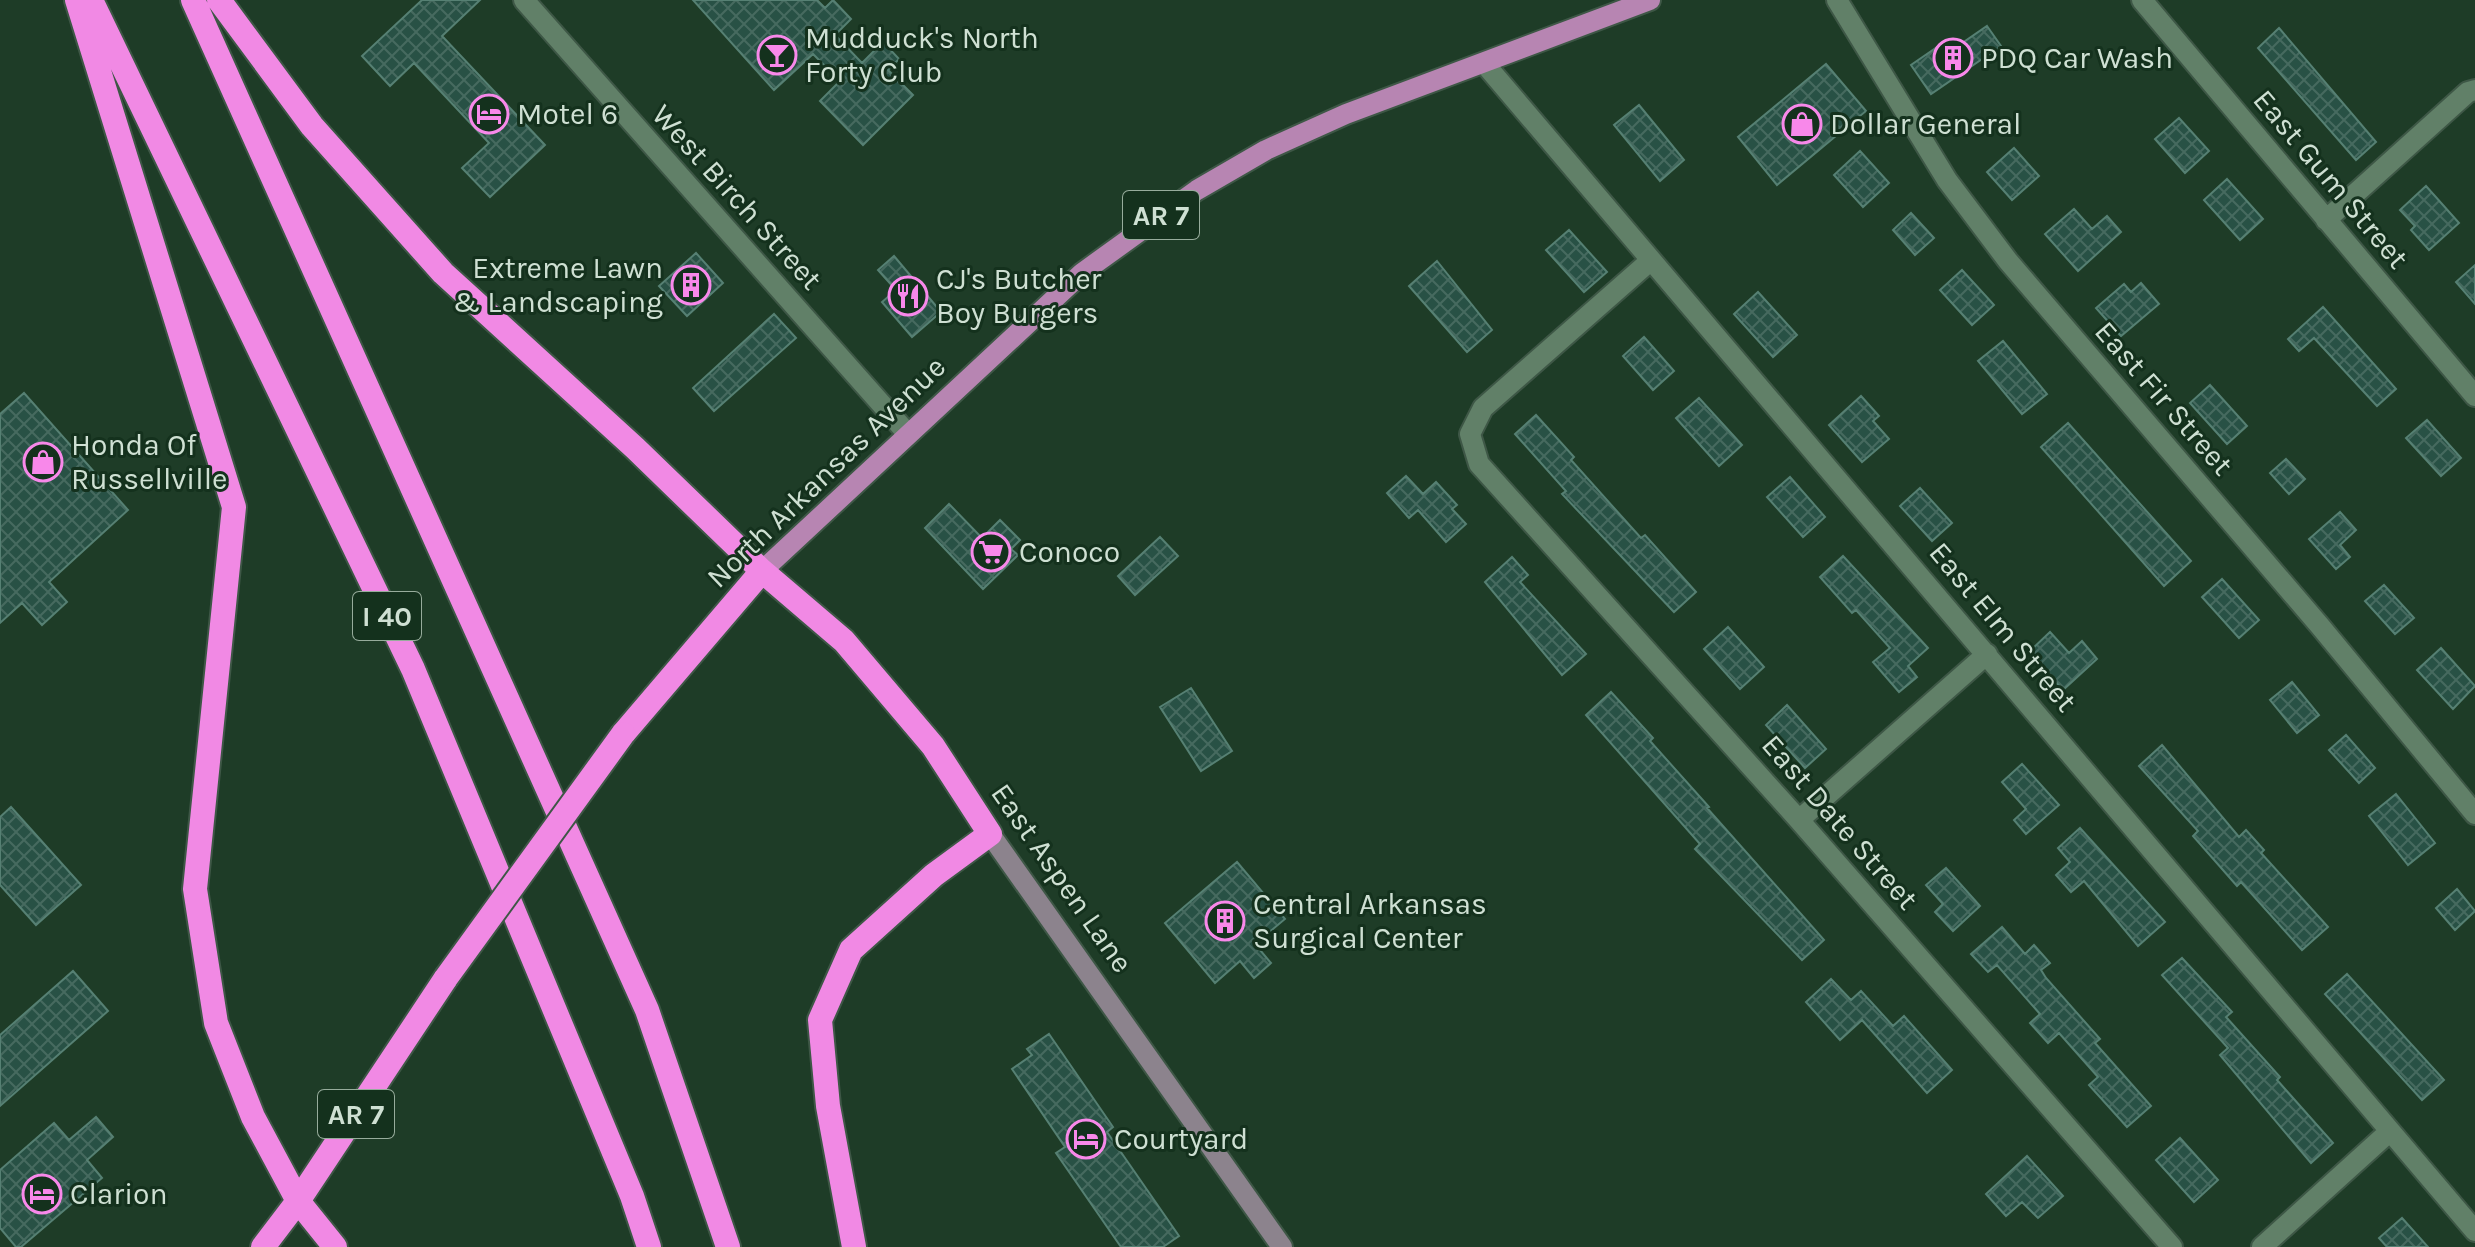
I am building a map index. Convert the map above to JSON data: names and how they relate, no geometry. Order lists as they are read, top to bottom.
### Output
{
  "streets": {
    "highway": [
      "AR 7",
      "North Arkansas Avenue",
      "I 40",
      "East Aspen Lane"
    ],
    "street": [
      "East Gum Street",
      "West Birch Street",
      "East Fir Street",
      "East Elm Street",
      "East Date Street"
    ]
  },
  "crossings": [
    ["West Birch Street", "North Arkansas Avenue"],
    ["North Arkansas Avenue", "East Elm Street"],
    ["North Arkansas Avenue", "East Aspen Lane"],
    ["East Elm Street", "East Date Street"]
  ],
  "places": {
    "bar": ["Mudduck's North Forty Club"],
    "building": ["PDQ Car Wash", "Extreme Lawn & Landscaping", "Central Arkansas Surgical Center"],
    "hotel": ["Motel 6", "Courtyard", "Clarion"],
    "shop": ["Dollar General", "Honda Of Russellville"],
    "restaurant": ["CJ's Butcher Boy Burgers"],
    "supermarket": ["Conoco"]
  }
}
